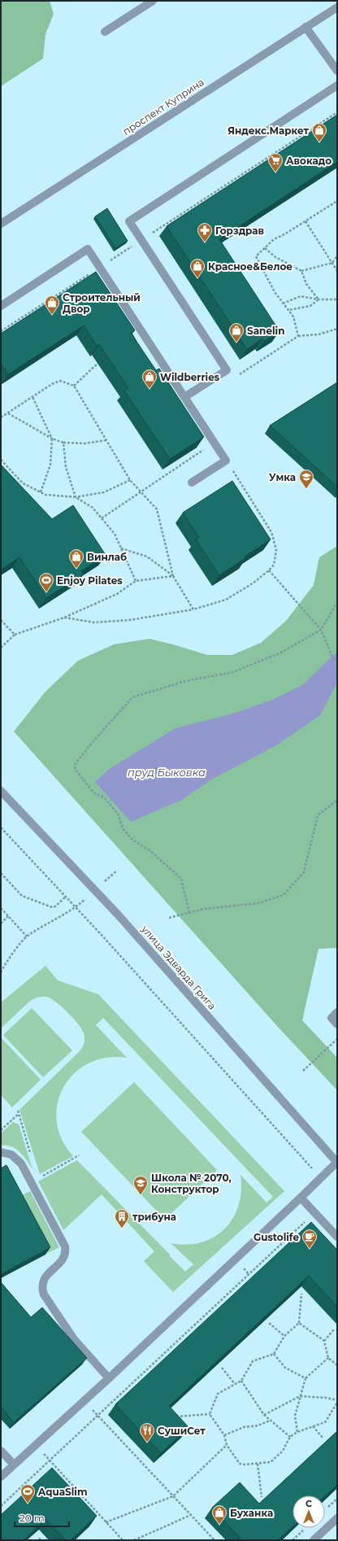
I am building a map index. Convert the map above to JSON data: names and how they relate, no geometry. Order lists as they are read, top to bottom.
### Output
{
  "streets": {
    "street": ["проспект Куприна", "улица Эдварда Грига"]
  },
  "water": ["пруд Быковка"],
  "places": {
    "shop": [
      "Яндекс.Маркет",
      "Красное&Белое",
      "Строительный Двор",
      "Sanelin",
      "Wildberries",
      "Винлаб",
      "Буханка"
    ],
    "supermarket": ["Авокадо"],
    "pharmacy": ["Горздрав"],
    "school or university": ["Умка", "Школа № 2070, Конструктор"],
    "sports": ["Enjoy Pilates", "AquaSlim"],
    "building": ["трибуна"],
    "cafe": ["Gustolife"],
    "restaurant": ["СушиСет"]
  },
  "scale_bar": "20 m",
  "north": "top"
}
